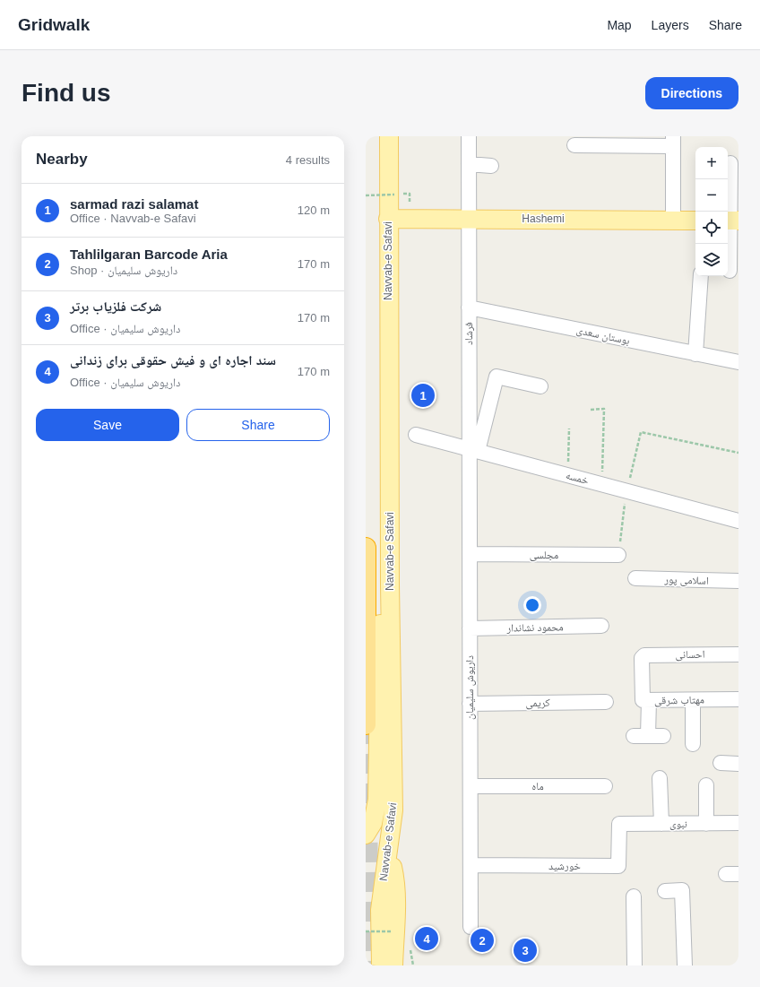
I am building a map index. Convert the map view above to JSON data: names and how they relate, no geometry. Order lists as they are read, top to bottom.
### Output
{
  "streets": {
    "main road": ["Hashemi", "Navvab-e Safavi"],
    "street": [
      "فرشاد",
      "بوستان سعدی",
      "خمسه",
      "مجلسی",
      "اسلامی پور",
      "محمود نشاندار",
      "احسانی",
      "داریوش سلیمیان",
      "مهتاب شرقی",
      "کریمی",
      "ماه",
      "نبوی",
      "خورشید"
    ]
  },
  "crossings": [
    ["Hashemi", "Navvab-e Safavi"],
    ["Hashemi", "فرشاد"],
    ["فرشاد", "بوستان سعدی"],
    ["فرشاد", "خمسه"],
    ["فرشاد", "داریوش سلیمیان"],
    ["خمسه", "داریوش سلیمیان"],
    ["مجلسی", "داریوش سلیمیان"],
    ["محمود نشاندار", "داریوش سلیمیان"],
    ["احسانی", "مهتاب شرقی"],
    ["داریوش سلیمیان", "کریمی"],
    ["داریوش سلیمیان", "ماه"],
    ["داریوش سلیمیان", "خورشید"],
    ["نبوی", "خورشید"]
  ],
  "page": {
    "header": "Gridwalk",
    "nav": ["Map", "Layers", "Share"],
    "buttons": [
      "Directions",
      ["Save", "Share"]
    ],
    "title": "Find us",
    "heading": ["Nearby", "4 results"],
    "map_buttons": ["+", "−"],
    "list": [
      {
        "mark": "1",
        "name": "sarmad razi salamat",
        "note": "Office · Navvab-e Safavi",
        "value": "120 m"
      },
      {
        "mark": "2",
        "name": "Tahlilgaran Barcode Aria",
        "note": "Shop · داریوش سلیمیان",
        "value": "170 m"
      },
      {
        "mark": "3",
        "name": "شرکت فلزیاب برتر",
        "note": "Office · داریوش سلیمیان",
        "value": "170 m"
      },
      {
        "mark": "4",
        "name": "سند اجاره ای و فیش حقوقی برای زندانی",
        "note": "Office · داریوش سلیمیان",
        "value": "170 m"
      }
    ],
    "pins": [
      "1",
      "4",
      "2",
      "3"
    ]
  }
}
